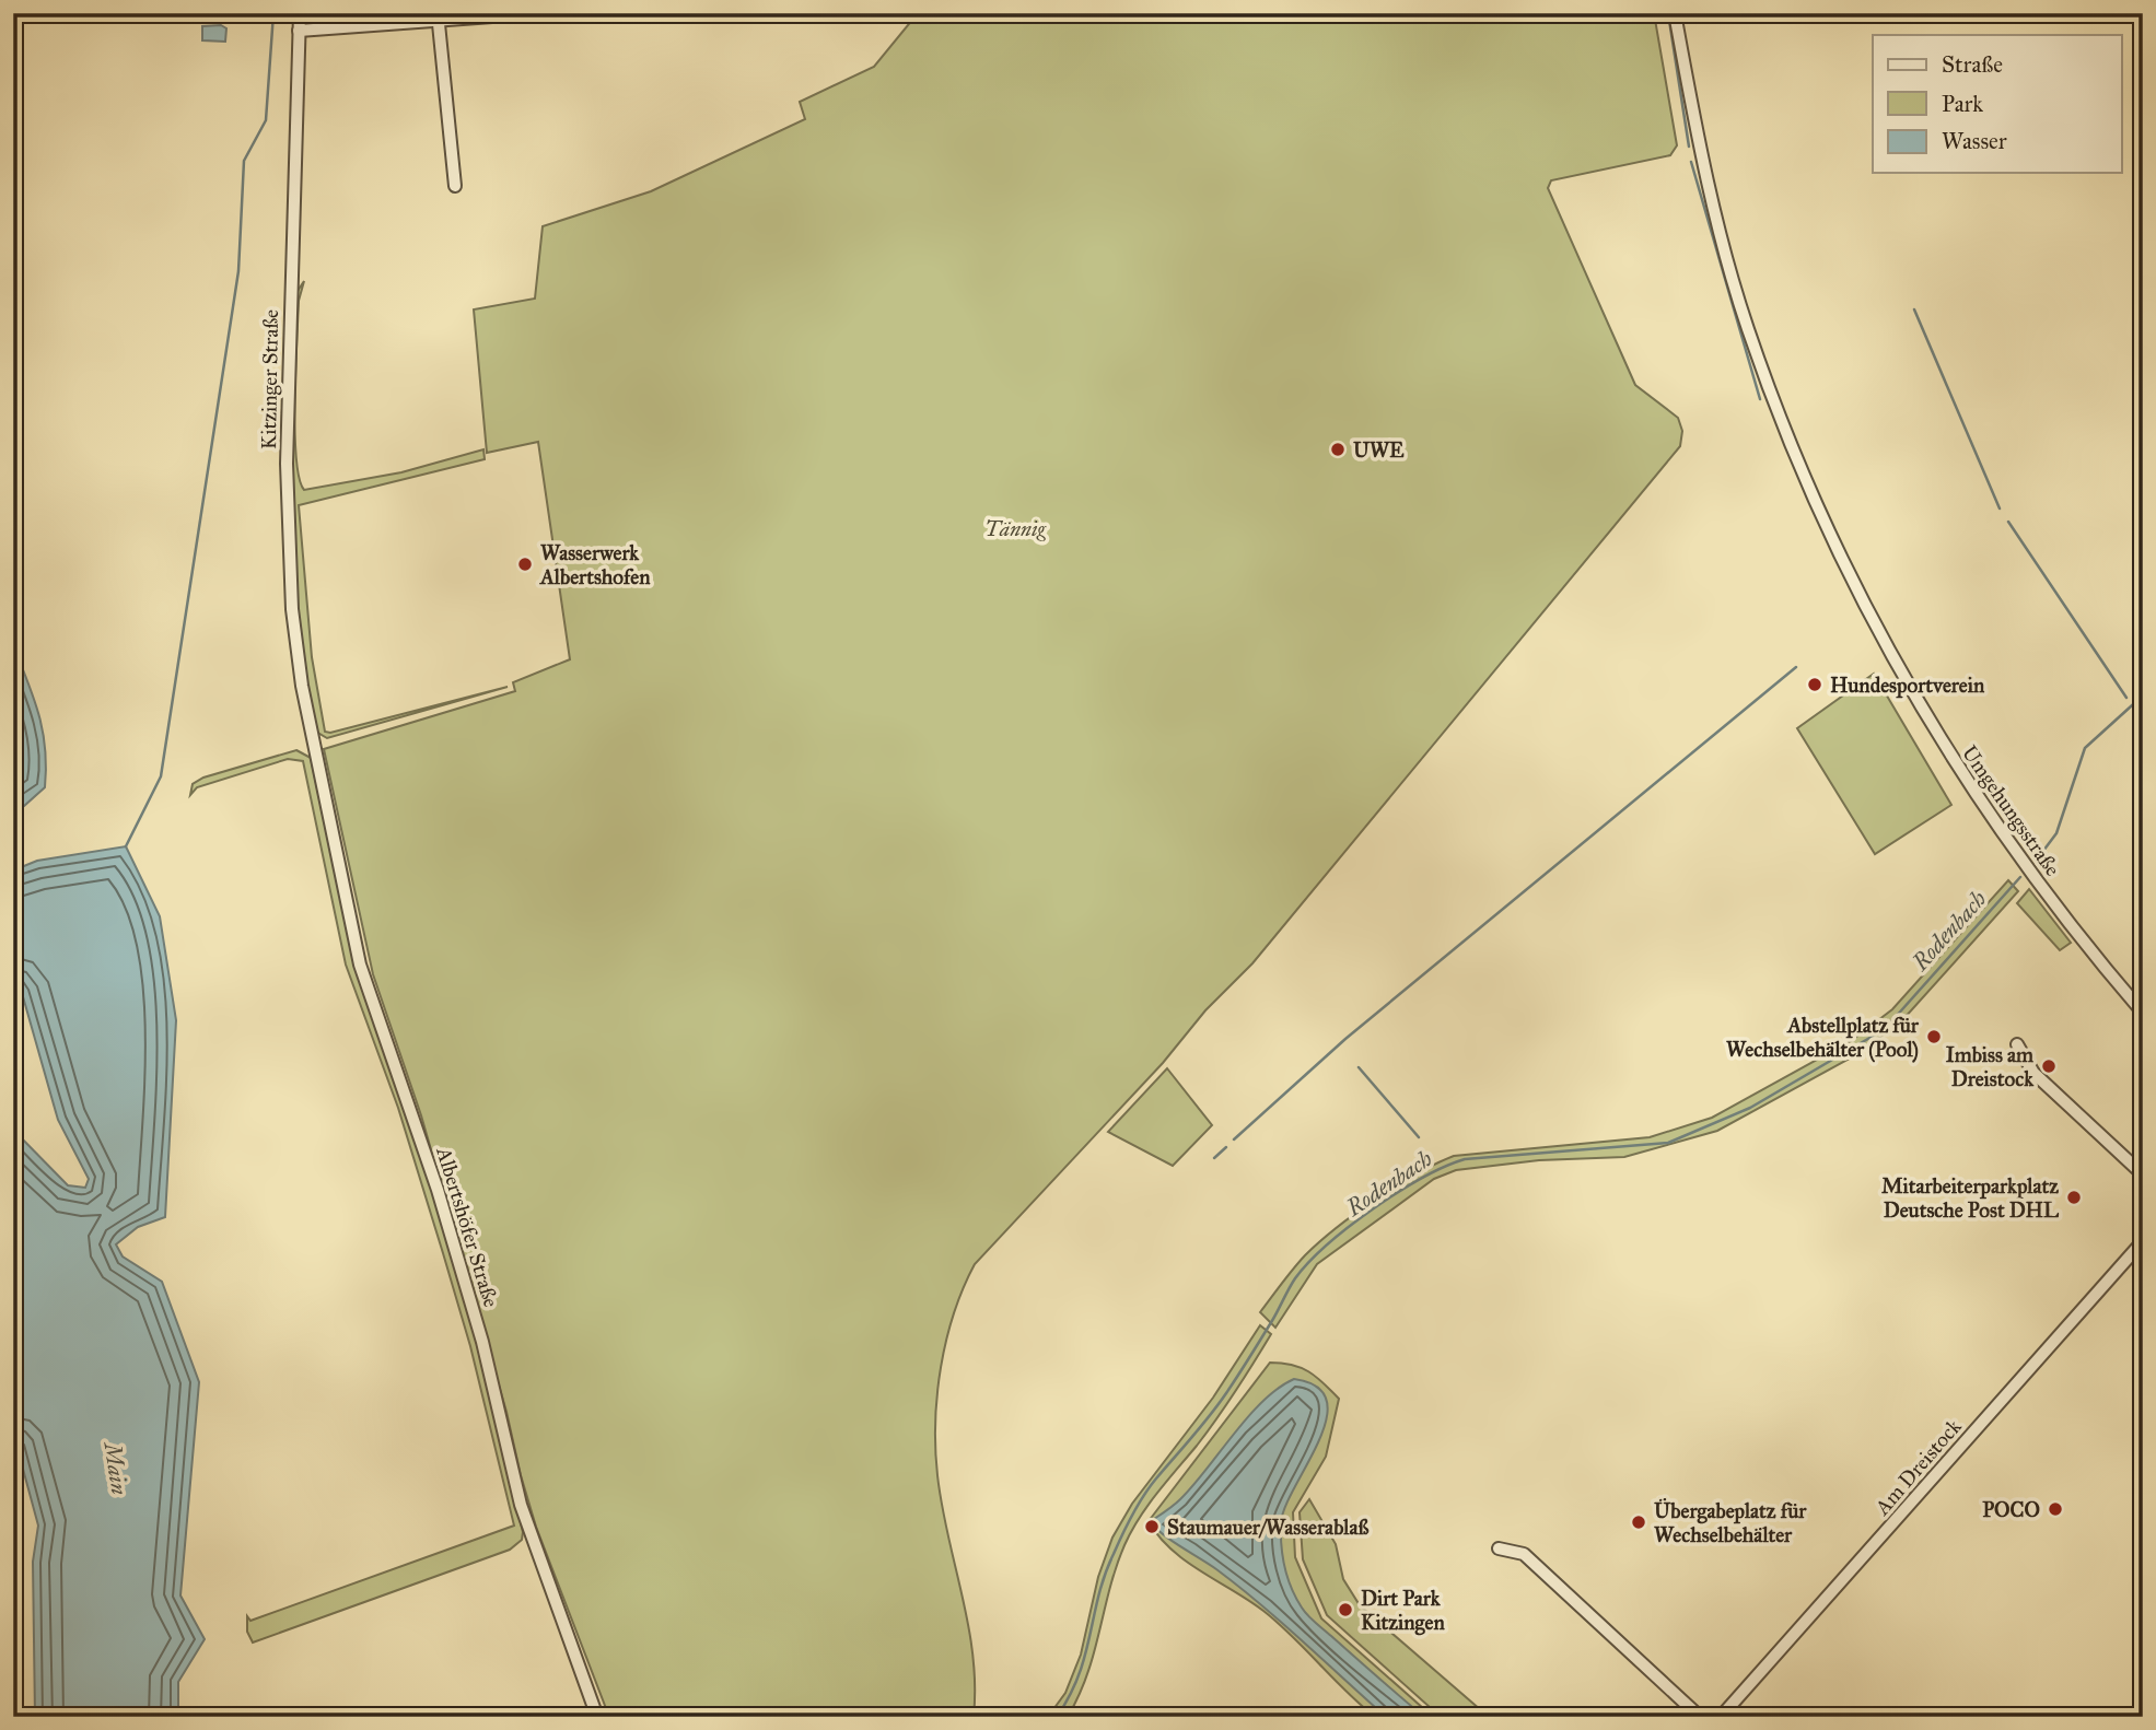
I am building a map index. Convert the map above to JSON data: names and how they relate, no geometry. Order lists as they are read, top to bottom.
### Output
{
  "streets": {
    "street": [
      "Kitzinger Straße",
      "Umgehungsstraße",
      "Albertshöfer Straße",
      "Am Dreistock"
    ]
  },
  "crossings": [
    ["Kitzinger Straße", "Albertshöfer Straße"]
  ],
  "water": ["Rodenbach", "Main"],
  "parks": ["Tännig"],
  "places": [
    "UWE",
    "Wasserwerk Albertshofen",
    "Hundesportverein",
    "Abstellplatz für Wechselbehälter (Pool)",
    "Imbiss am Dreistock",
    "Mitarbeiterparkplatz Deutsche Post DHL",
    "POCO",
    "Übergabeplatz für Wechselbehälter",
    "Staumauer/Wasserablaß",
    "Dirt Park Kitzingen"
  ],
  "legend": ["Straße", "Park", "Wasser"]
}
